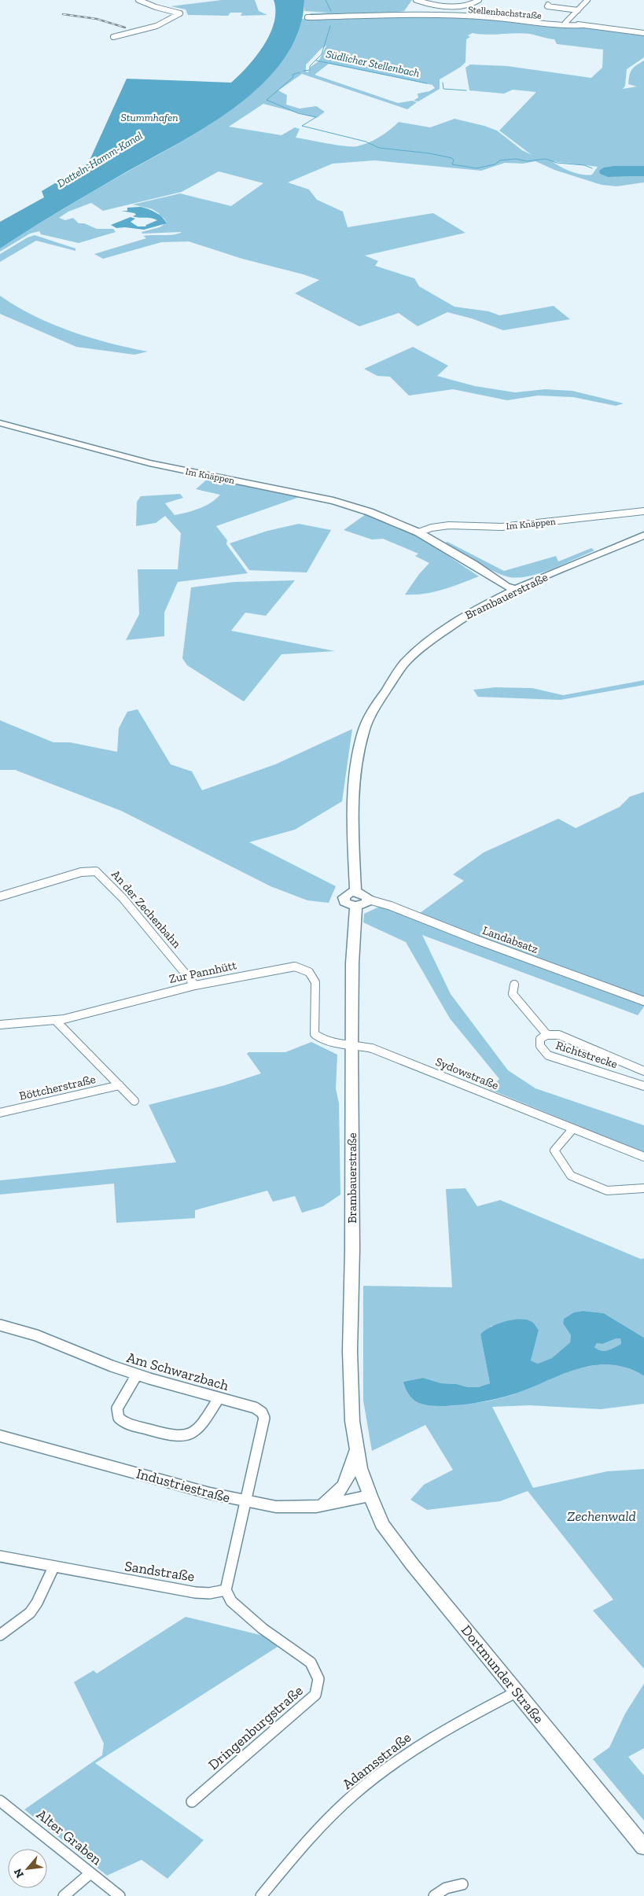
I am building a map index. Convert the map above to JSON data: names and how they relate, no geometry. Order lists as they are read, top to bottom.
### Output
{
  "streets": {
    "main road": [
      "Im Knäppen",
      "Brambauerstraße",
      "Industriestraße",
      "Dortmunder Straße"
    ],
    "street": [
      "Stellenbachstraße",
      "An der Zechenbahn",
      "Landabsatz",
      "Zur Pannhütt",
      "Richtstrecke",
      "Sydowstraße",
      "Böttcherstraße",
      "Am Schwarzbach",
      "Sandstraße",
      "Dringenburgstraße",
      "Adamsstraße",
      "Alter Graben"
    ]
  },
  "crossings": [
    ["Im Knäppen", "Brambauerstraße"],
    ["Brambauerstraße", "Zur Pannhütt"],
    ["Brambauerstraße", "Sydowstraße"],
    ["Brambauerstraße", "Industriestraße"],
    ["Brambauerstraße", "Dortmunder Straße"],
    ["An der Zechenbahn", "Zur Pannhütt"],
    ["Zur Pannhütt", "Sydowstraße"],
    ["Zur Pannhütt", "Böttcherstraße"],
    ["Am Schwarzbach", "Industriestraße"],
    ["Industriestraße", "Dortmunder Straße"],
    ["Sandstraße", "Dringenburgstraße"],
    ["Dortmunder Straße", "Adamsstraße"]
  ],
  "water": ["Südlicher Stellenbach", "Stummhafen", "Datteln-Hamm-Kanal"],
  "parks": ["Zechenwald"],
  "north": "bottom left"
}
